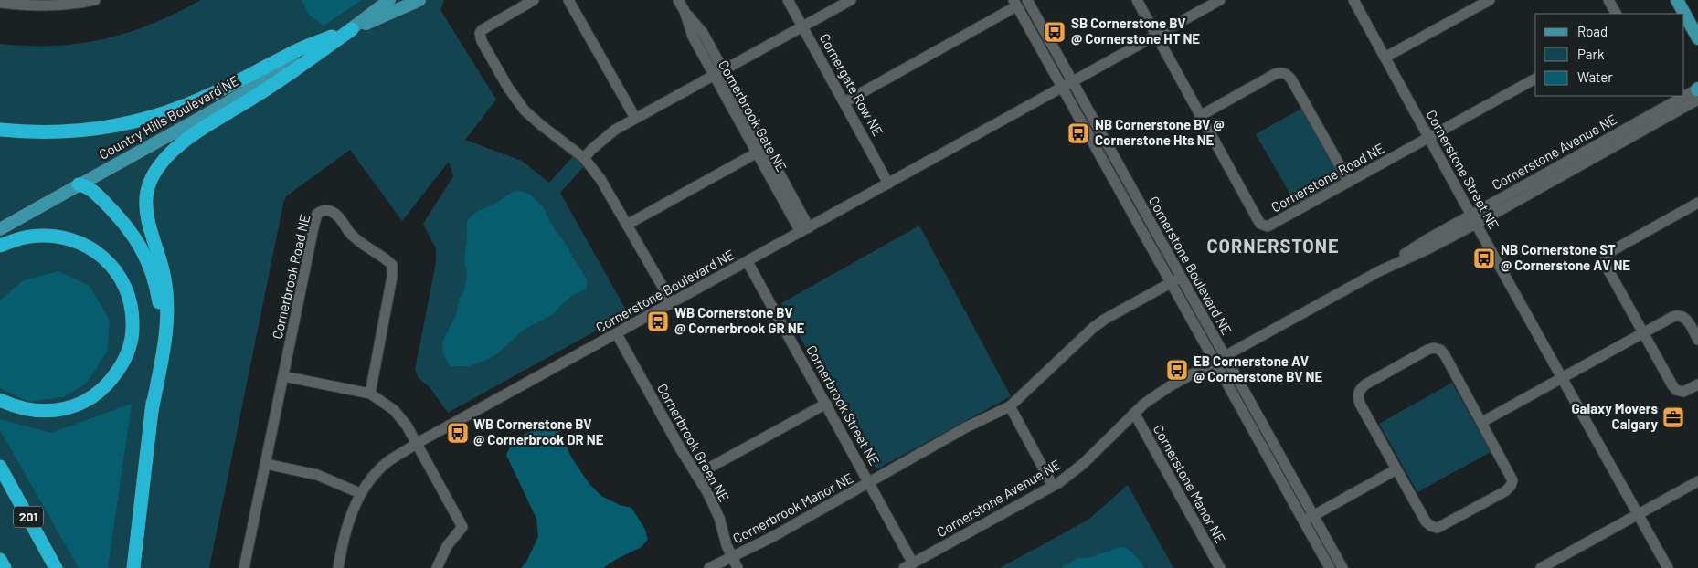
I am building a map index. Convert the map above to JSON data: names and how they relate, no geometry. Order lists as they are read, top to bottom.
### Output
{
  "streets": {
    "highway": ["201"],
    "main road": ["Country Hills Boulevard NE"],
    "street": [
      "Cornergate Row NE",
      "Cornerbrook Gate NE",
      "Cornerstone Avenue NE",
      "Cornerstone Street NE",
      "Cornerstone Road NE",
      "Cornerstone Boulevard NE",
      "Cornerbrook Road NE",
      "Cornerbrook Street NE",
      "Cornerbrook Green NE",
      "Cornerstone Manor NE",
      "Cornerbrook Manor NE"
    ]
  },
  "crossings": [
    ["Cornergate Row NE", "Cornerstone Boulevard NE"],
    ["Cornerbrook Gate NE", "Cornerstone Boulevard NE"],
    ["Cornerstone Avenue NE", "Cornerstone Street NE"],
    ["Cornerstone Avenue NE", "Cornerstone Boulevard NE"],
    ["Cornerstone Avenue NE", "Cornerbrook Street NE"],
    ["Cornerstone Avenue NE", "Cornerstone Manor NE"],
    ["Cornerstone Street NE", "Cornerstone Road NE"],
    ["Cornerstone Boulevard NE", "Cornerbrook Street NE"],
    ["Cornerstone Boulevard NE", "Cornerbrook Green NE"],
    ["Cornerstone Boulevard NE", "Cornerbrook Manor NE"],
    ["Cornerbrook Street NE", "Cornerbrook Manor NE"],
    ["Cornerbrook Green NE", "Cornerbrook Manor NE"]
  ],
  "districts": ["CORNERSTONE"],
  "places": {
    "bus stop": [
      "SB Cornerstone BV @ Cornerstone HT NE",
      "NB Cornerstone BV @ Cornerstone Hts NE",
      "NB Cornerstone ST @ Cornerstone AV NE",
      "WB Cornerstone BV @ Cornerbrook GR NE",
      "EB Cornerstone AV @ Cornerstone BV NE",
      "WB Cornerstone BV @ Cornerbrook DR NE"
    ],
    "office": ["Galaxy Movers Calgary"]
  },
  "legend": ["Road", "Park", "Water"]
}
